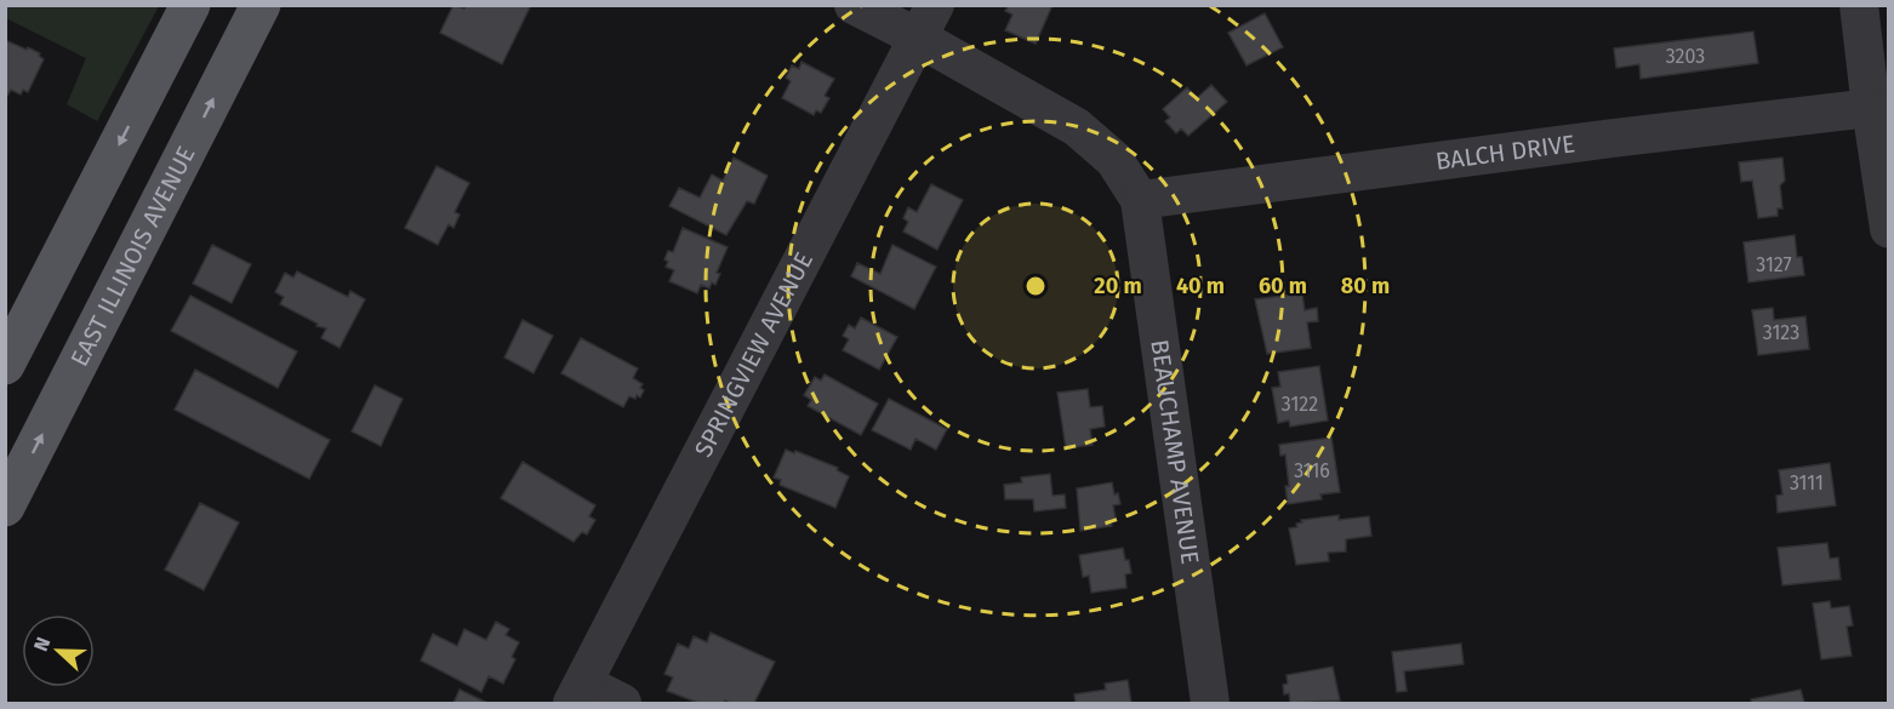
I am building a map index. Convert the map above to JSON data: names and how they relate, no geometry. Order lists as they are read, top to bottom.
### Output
{
  "streets": {
    "main road": ["EAST ILLINOIS AVENUE"],
    "street": ["BALCH DRIVE", "SPRINGVIEW AVENUE", "BEAUCHAMP AVENUE"]
  },
  "crossings": [
    ["BALCH DRIVE", "BEAUCHAMP AVENUE"],
    ["SPRINGVIEW AVENUE", "BEAUCHAMP AVENUE"]
  ],
  "house_numbers": [
    "3203",
    "3127",
    "3123",
    "3122",
    "3116",
    "3111"
  ],
  "north": "left",
  "rings": [
    "20 m",
    "40 m",
    "60 m",
    "80 m"
  ]
}
